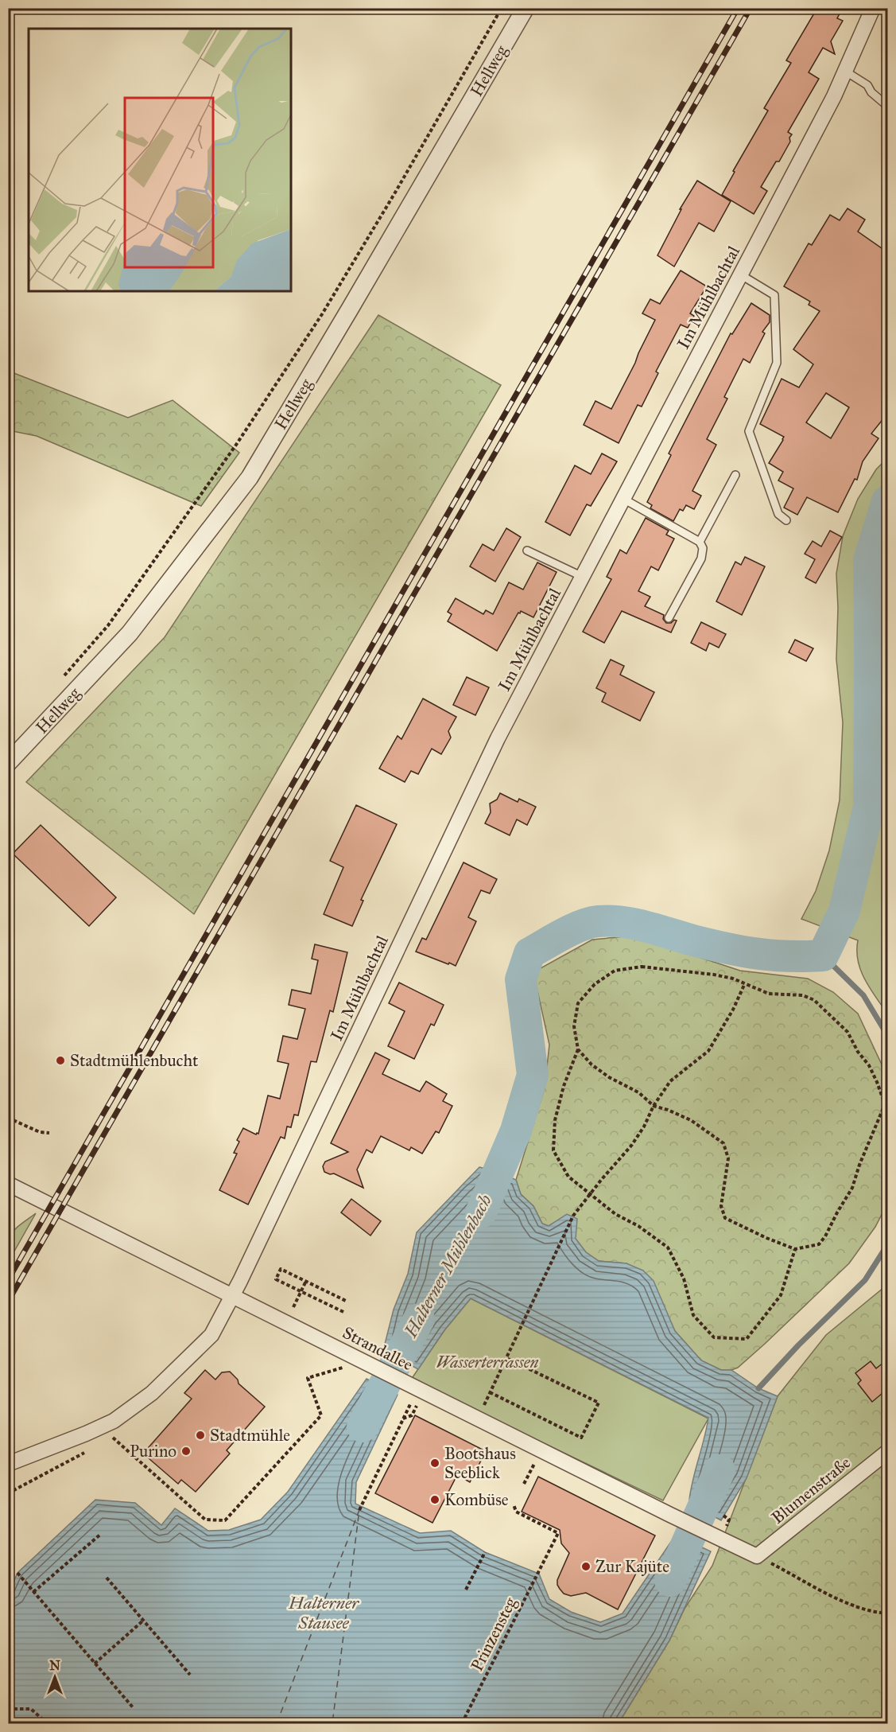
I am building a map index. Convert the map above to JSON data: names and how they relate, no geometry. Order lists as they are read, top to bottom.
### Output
{
  "streets": {
    "street": [
      "Hellweg",
      "Im Mühlbachtal",
      "Strandallee",
      "Blumenstraße"
    ],
    "path": ["Prinzensteg"]
  },
  "crossings": [
    ["Im Mühlbachtal", "Strandallee"],
    ["Strandallee", "Blumenstraße"]
  ],
  "water": ["Halterner Mühlenbach", "Halterner Stausee"],
  "parks": ["Wasserterrassen"],
  "places": [
    "Stadtmühlenbucht",
    "Stadtmühle",
    "Purino",
    "Bootshaus Seeblick",
    "Kombüse",
    "Zur Kajüte"
  ],
  "north": "top"
}
